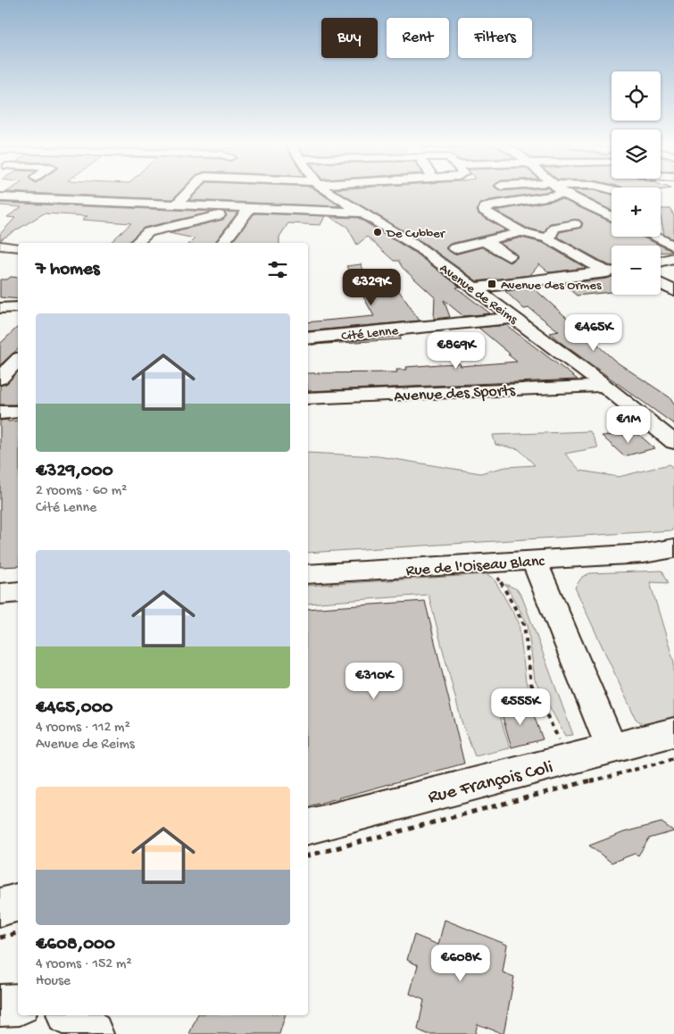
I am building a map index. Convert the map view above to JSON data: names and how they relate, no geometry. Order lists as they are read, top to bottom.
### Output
{
  "streets": {
    "street": [
      "Avenue de Reims",
      "Cité Lenne",
      "Avenue des Sports",
      "Rue de l'Oiseau Blanc",
      "Rue François Coli"
    ]
  },
  "crossings": [
    ["Avenue de Reims", "Cité Lenne"],
    ["Avenue de Reims", "Avenue des Sports"]
  ],
  "places": {
    "other": ["De Cubber"],
    "transit": ["Avenue des Ormes"]
  },
  "page": {
    "chip": ["Buy", "Rent", "Filters"],
    "map_buttons": ["+", "−"],
    "heading": "7 homes",
    "price": [
      "€329K",
      "€465K",
      "€869K",
      "€1M",
      "€310K",
      "€555K",
      "€608K"
    ],
    "list": [
      {
        "name": "€329,000",
        "note": "2 rooms · 60 m² · Cité Lenne"
      },
      {
        "name": "€465,000",
        "note": "4 rooms · 112 m² · Avenue de Reims"
      },
      {
        "name": "€608,000",
        "note": "4 rooms · 152 m² · House"
      }
    ]
  }
}
